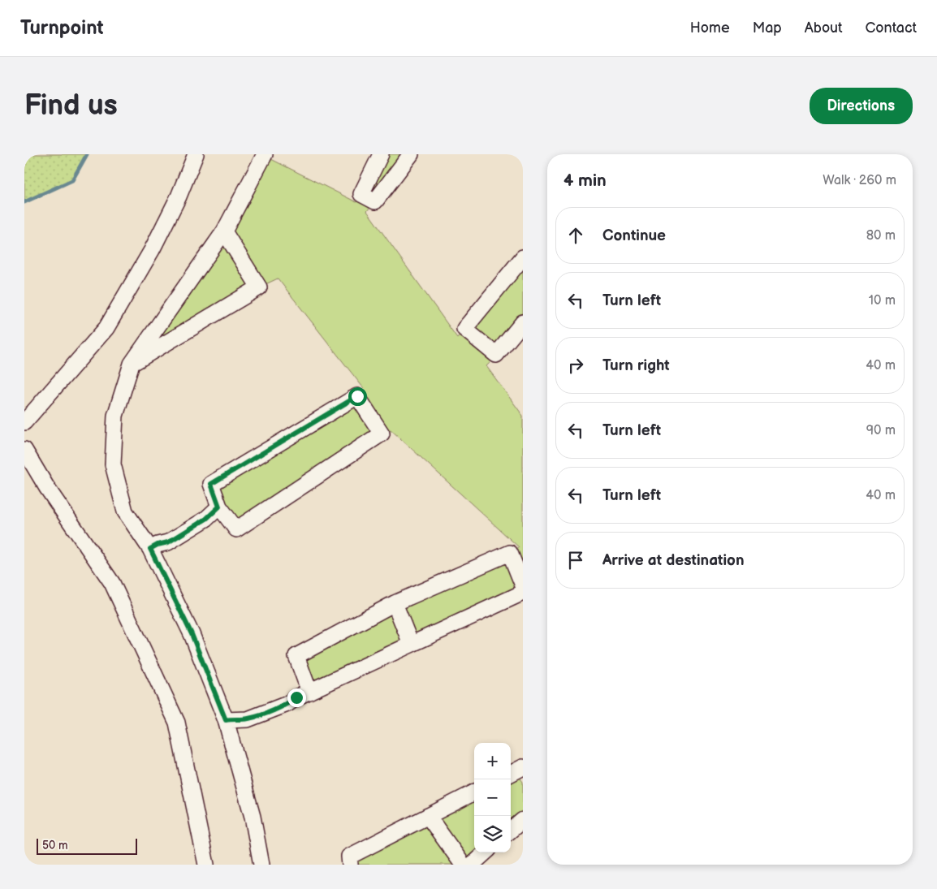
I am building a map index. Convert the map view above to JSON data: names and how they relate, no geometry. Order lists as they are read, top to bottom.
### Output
{
  "scale_bar": "50 m",
  "page": {
    "header": "Turnpoint",
    "nav": [
      "Home",
      "Map",
      "About",
      "Contact"
    ],
    "buttons": "Directions",
    "title": "Find us",
    "heading": ["4 min", "Walk · 260 m"],
    "list": [
      ["Continue", "80 m"],
      ["Turn left", "10 m"],
      ["Turn right", "40 m"],
      ["Turn left", "90 m"],
      ["Turn left", "40 m"],
      "Arrive at destination"
    ],
    "map_buttons": ["+", "−"],
    "scale": "50 m"
  }
}
